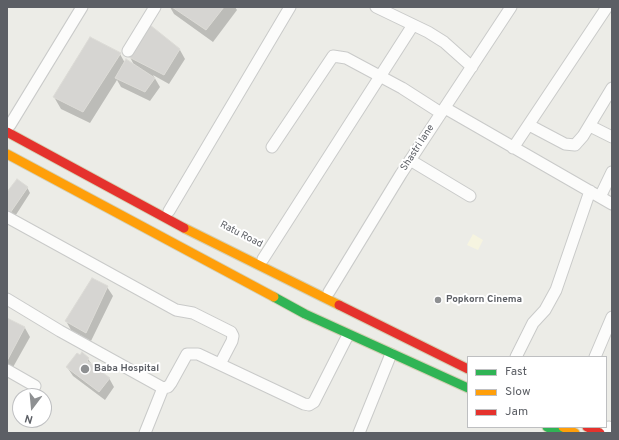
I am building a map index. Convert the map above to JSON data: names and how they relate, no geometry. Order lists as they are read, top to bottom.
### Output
{
  "streets": {
    "main road": ["Ratu Road"],
    "street": ["Shastri lane"]
  },
  "crossings": [
    ["Shastri lane", "Ratu Road"]
  ],
  "places": ["Popkorn Cinema", "Baba Hospital"],
  "legend": ["Fast", "Slow", "Jam"],
  "north": "bottom"
}
